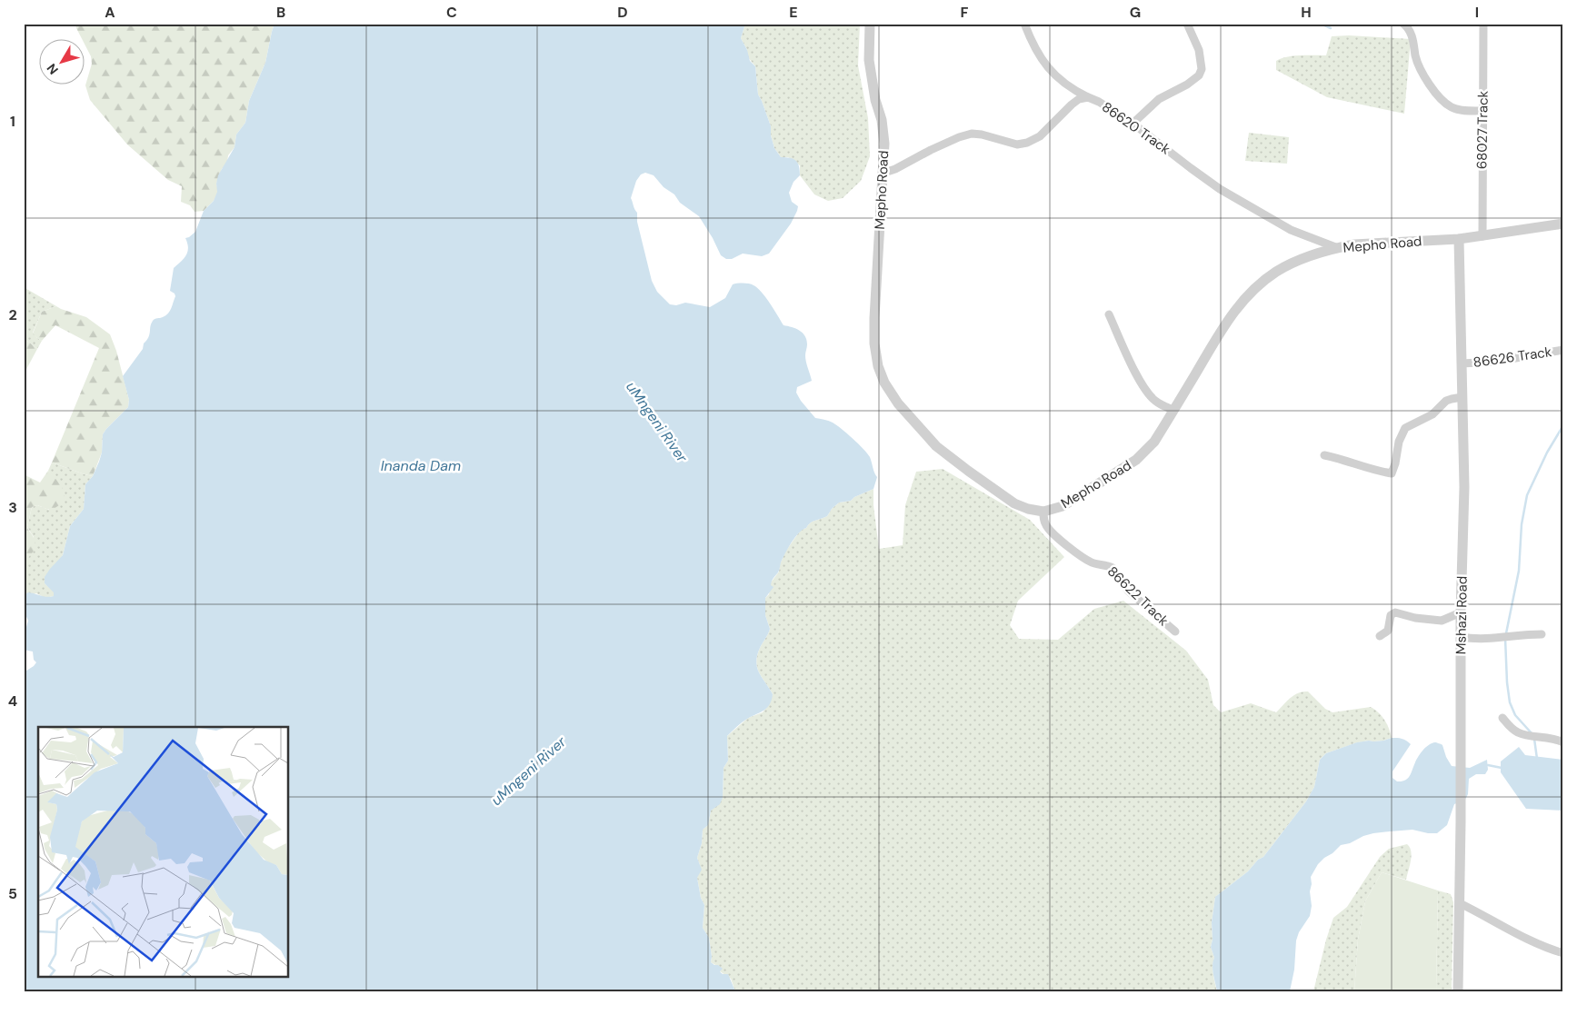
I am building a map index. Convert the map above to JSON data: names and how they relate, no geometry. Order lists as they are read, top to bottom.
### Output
{
  "streets": {
    "street": [
      "86620 Track",
      "68027 Track",
      "Mepho Road",
      "86626 Track",
      "86622 Track",
      "Mshazi Road"
    ]
  },
  "crossings": [
    ["86620 Track", "Mepho Road"],
    ["68027 Track", "Mepho Road"],
    ["Mepho Road", "86622 Track"],
    ["Mepho Road", "Mshazi Road"],
    ["86626 Track", "Mshazi Road"]
  ],
  "water": ["uMngeni River", "Inanda Dam"],
  "north": "bottom left",
  "grid": {
    "columns": [
      "A",
      "B",
      "C",
      "D",
      "E",
      "F",
      "G",
      "H",
      "I"
    ],
    "rows": [
      "1",
      "2",
      "3",
      "4",
      "5"
    ]
  }
}
